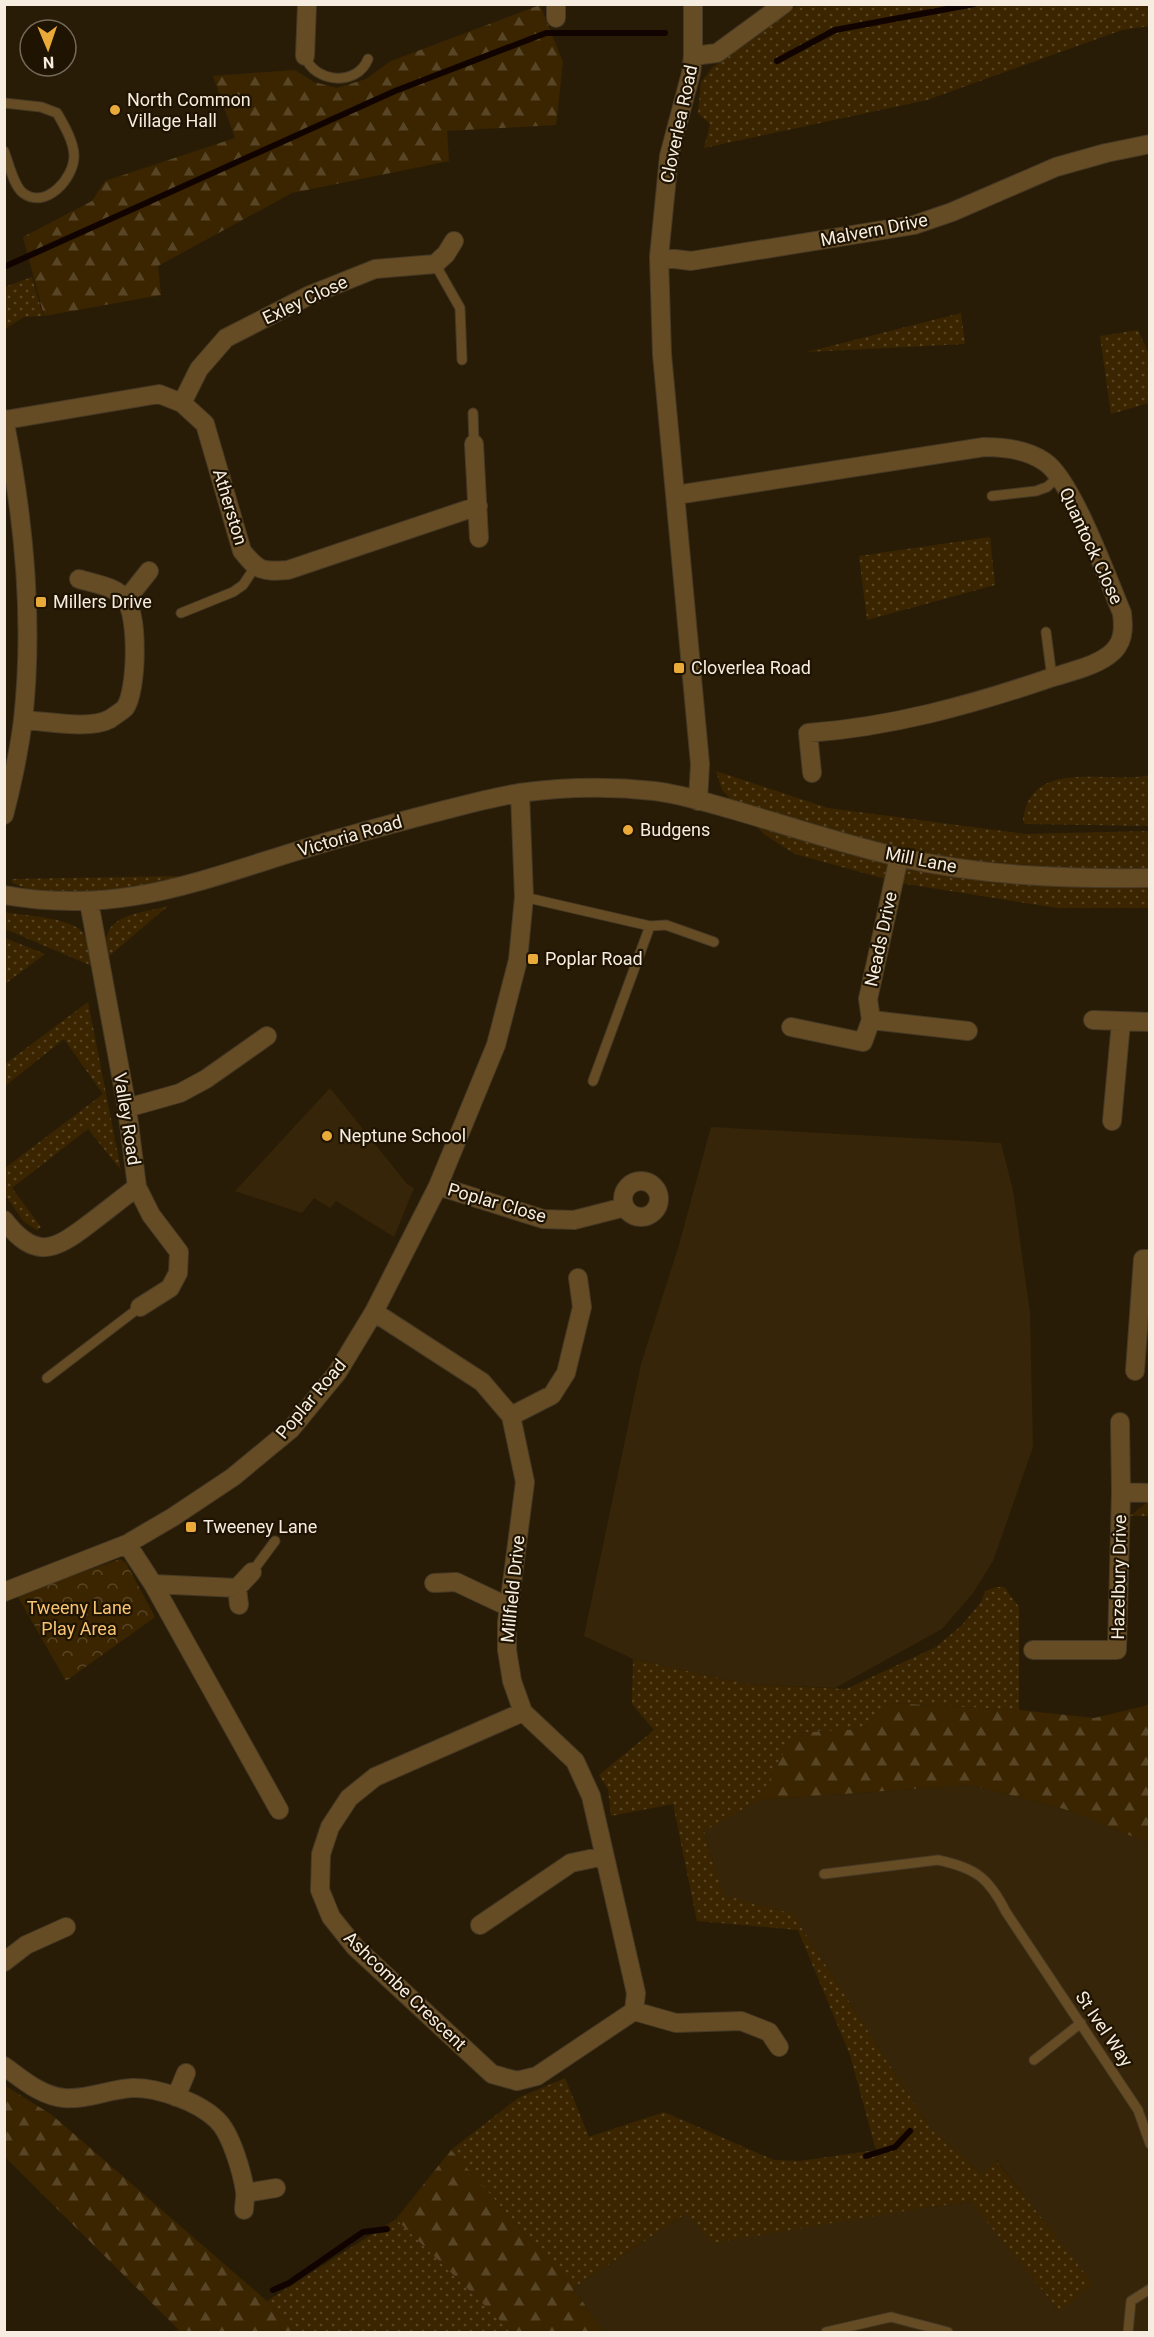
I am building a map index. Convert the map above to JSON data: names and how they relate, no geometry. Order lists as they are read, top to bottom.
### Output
{
  "streets": {
    "street": [
      "Cloverlea Road",
      "Malvern Drive",
      "Exley Close",
      "Atherston",
      "Quantock Close",
      "Victoria Road",
      "Mill Lane",
      "Neads Drive",
      "Valley Road",
      "Poplar Close",
      "Poplar Road",
      "Hazelbury Drive",
      "Millfield Drive",
      "Ashcombe Crescent"
    ],
    "lane": ["St Ivel Way"]
  },
  "crossings": [
    ["Cloverlea Road", "Malvern Drive"],
    ["Cloverlea Road", "Quantock Close"],
    ["Cloverlea Road", "Victoria Road"],
    ["Cloverlea Road", "Mill Lane"],
    ["Exley Close", "Atherston"],
    ["Victoria Road", "Mill Lane"],
    ["Victoria Road", "Valley Road"],
    ["Victoria Road", "Poplar Road"],
    ["Mill Lane", "Neads Drive"],
    ["Poplar Close", "Poplar Road"],
    ["Poplar Road", "Millfield Drive"],
    ["Millfield Drive", "Ashcombe Crescent"]
  ],
  "parks": ["Tweeny Lane Play Area"],
  "places": {
    "other": ["North Common Village Hall", "Budgens", "Neptune School"],
    "transit": [
      "Millers Drive",
      "Cloverlea Road",
      "Poplar Road",
      "Tweeney Lane"
    ]
  },
  "north": "bottom"
}
